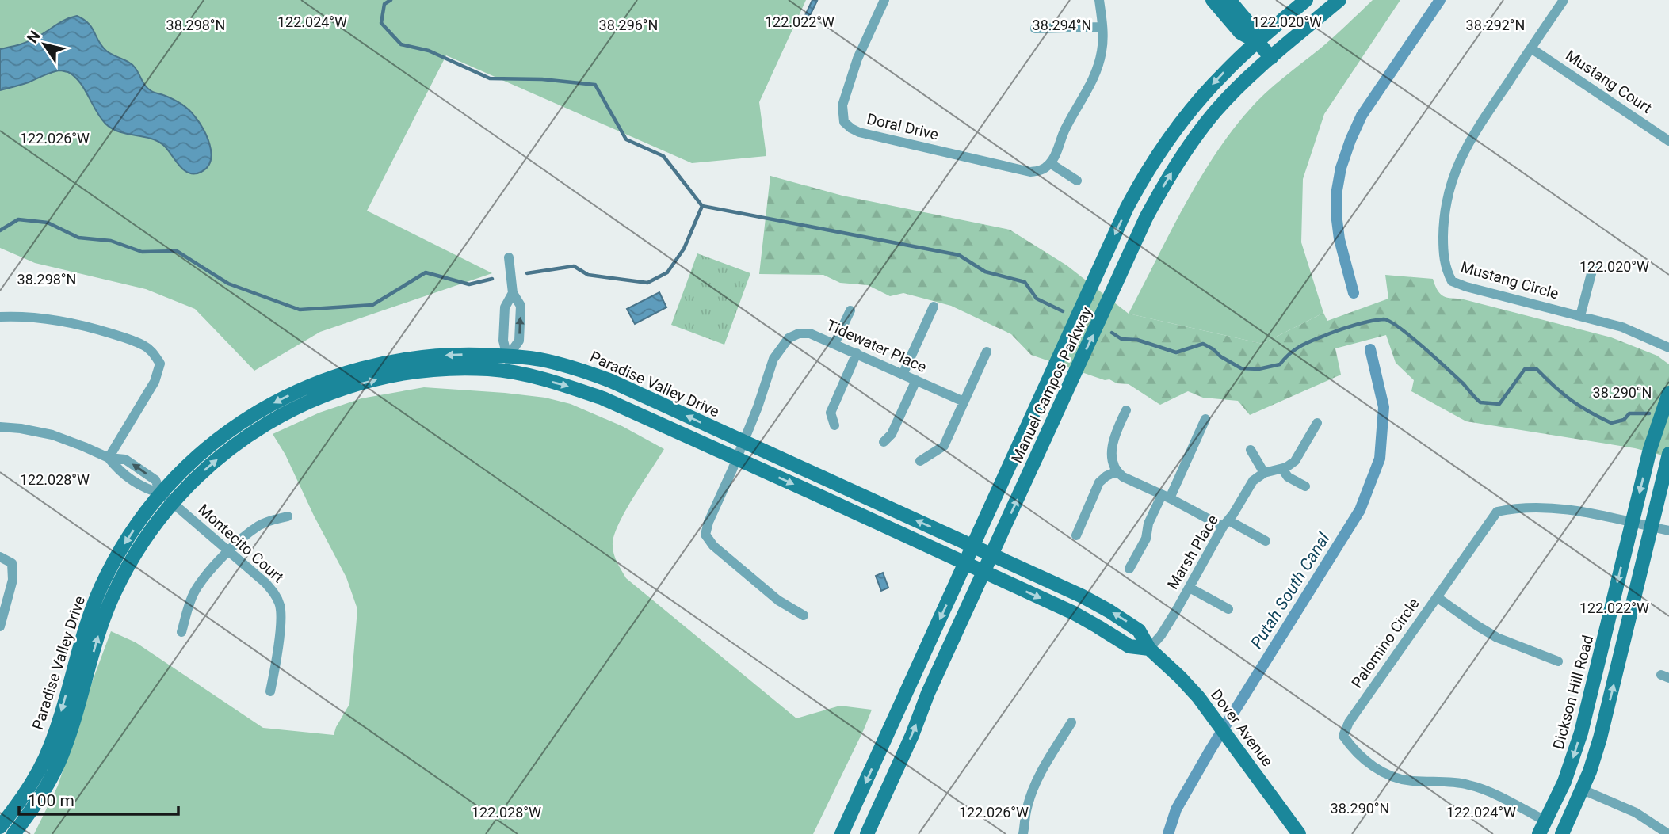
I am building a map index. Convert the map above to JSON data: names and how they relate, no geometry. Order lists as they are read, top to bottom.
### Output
{
  "streets": {
    "street": [
      "Mustang Court",
      "Doral Drive",
      "Mustang Circle",
      "Tidewater Place",
      "Paradise Valley Drive",
      "Manuel Campos Parkway",
      "Montecito Court",
      "Marsh Place",
      "Palomino Circle",
      "Dickson Hill Road",
      "Dover Avenue"
    ]
  },
  "crossings": [
    ["Mustang Court", "Mustang Circle"],
    ["Tidewater Place", "Paradise Valley Drive"],
    ["Paradise Valley Drive", "Manuel Campos Parkway"],
    ["Paradise Valley Drive", "Montecito Court"],
    ["Paradise Valley Drive", "Dover Avenue"],
    ["Manuel Campos Parkway", "Dover Avenue"],
    ["Marsh Place", "Dover Avenue"],
    ["Palomino Circle", "Dickson Hill Road"]
  ],
  "water": ["Putah South Canal"],
  "scale_bar": "100 m",
  "north": "top left",
  "coordinates": [
    "122.020°W",
    "122.024°W",
    "122.022°W",
    "38.298°N",
    "38.296°N",
    "38.294°N",
    "38.292°N",
    "122.026°W",
    "38.290°N",
    "122.028°W"
  ]
}
